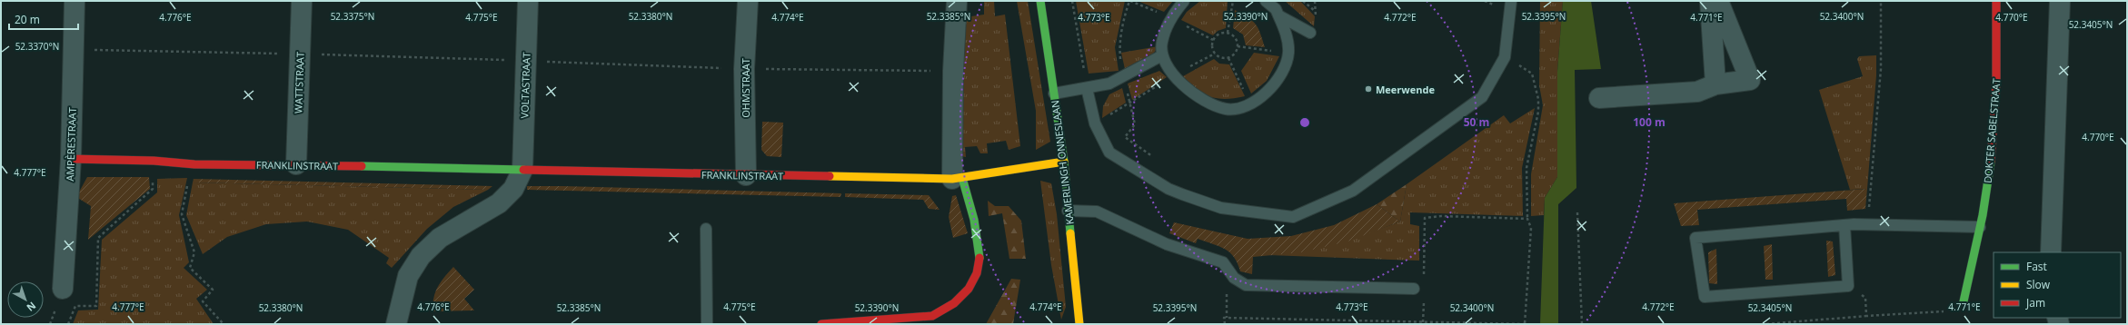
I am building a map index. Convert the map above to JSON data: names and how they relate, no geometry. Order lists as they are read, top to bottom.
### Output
{
  "streets": {
    "street": [
      "WATTSTRAAT",
      "VOLTASTRAAT",
      "OHMSTRAAT",
      "DOKTER SABELSTRAAT",
      "AMPÈRESTRAAT",
      "KAMERLINGH ONNESLAAN",
      "FRANKLINSTRAAT"
    ]
  },
  "crossings": [
    ["WATTSTRAAT", "FRANKLINSTRAAT"],
    ["VOLTASTRAAT", "FRANKLINSTRAAT"],
    ["OHMSTRAAT", "FRANKLINSTRAAT"],
    ["AMPÈRESTRAAT", "FRANKLINSTRAAT"],
    ["KAMERLINGH ONNESLAAN", "FRANKLINSTRAAT"]
  ],
  "places": ["Meerwende"],
  "legend": ["Fast", "Slow", "Jam"],
  "scale_bar": "20 m",
  "north": "bottom right",
  "coordinates": [
    "52.3375°N",
    "52.3380°N",
    "52.3385°N",
    "52.3390°N",
    "52.3395°N",
    "52.3400°N",
    "4.776°E",
    "4.775°E",
    "4.771°E",
    "4.774°E",
    "4.773°E",
    "4.772°E",
    "4.770°E",
    "52.3405°N",
    "52.3370°N",
    "4.777°E"
  ],
  "rings": ["50 m", "100 m"]
}
